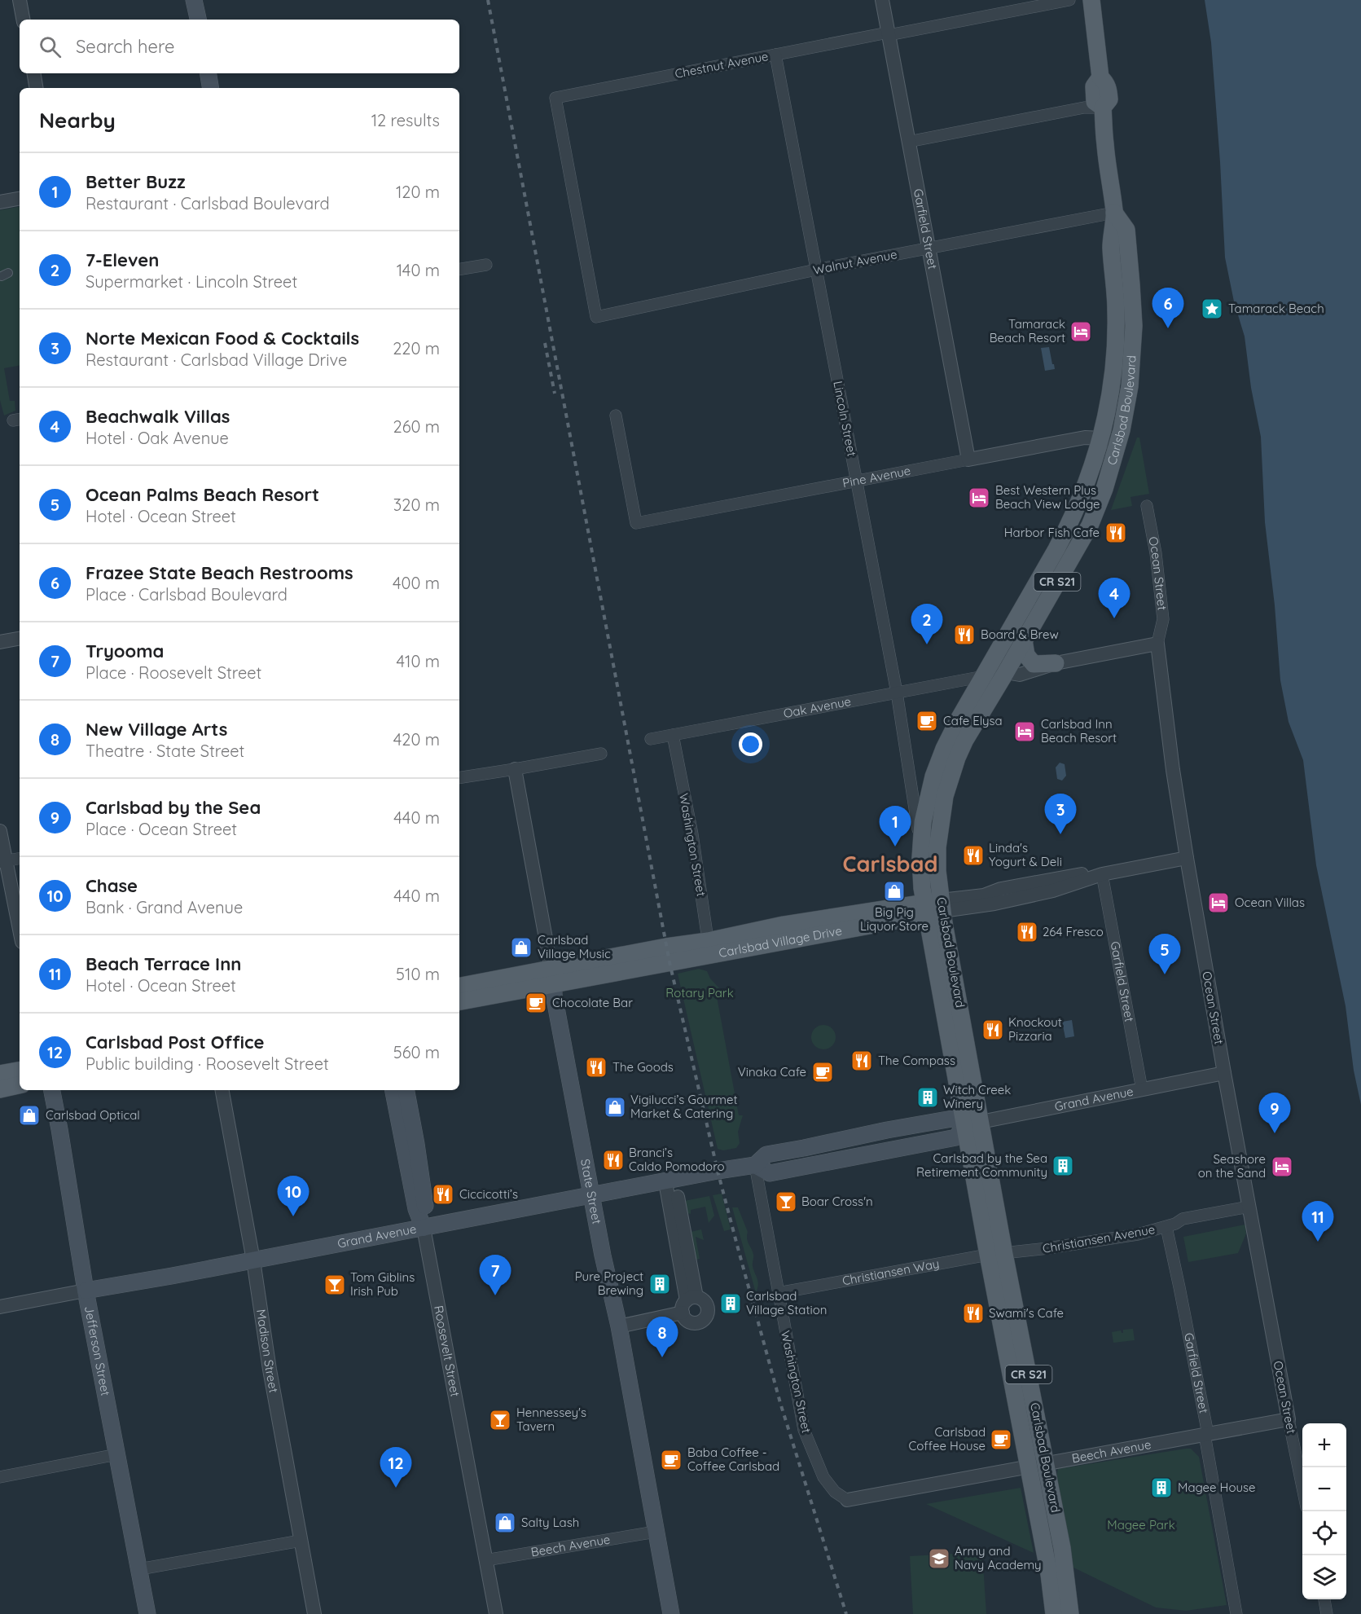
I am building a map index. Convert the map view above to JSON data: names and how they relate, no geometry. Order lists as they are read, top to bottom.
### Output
{
  "streets": {
    "main road": [
      "Carlsbad Boulevard",
      "CR S21",
      "Carlsbad Village Drive",
      "Grand Avenue",
      "State Street",
      "Jefferson Street",
      "Roosevelt Street"
    ],
    "street": [
      "Chestnut Avenue",
      "Garfield Street",
      "Walnut Avenue",
      "Lincoln Street",
      "Pine Avenue",
      "Ocean Street",
      "Oak Avenue",
      "Washington Street",
      "Christiansen Avenue",
      "Christiansen Way",
      "Madison Street",
      "Beech Avenue"
    ]
  },
  "crossings": [
    ["Chestnut Avenue", "Garfield Street"],
    ["Chestnut Avenue", "Walnut Avenue"],
    ["Chestnut Avenue", "Lincoln Street"],
    ["Garfield Street", "Walnut Avenue"],
    ["Garfield Street", "Pine Avenue"],
    ["Garfield Street", "Carlsbad Village Drive"],
    ["Garfield Street", "Grand Avenue"],
    ["Garfield Street", "Christiansen Avenue"],
    ["Garfield Street", "Beech Avenue"],
    ["Walnut Avenue", "Carlsbad Boulevard"],
    ["Walnut Avenue", "Lincoln Street"],
    ["Carlsbad Boulevard", "Lincoln Street"],
    ["Carlsbad Boulevard", "Pine Avenue"],
    ["Carlsbad Boulevard", "Oak Avenue"],
    ["Carlsbad Boulevard", "Carlsbad Village Drive"],
    ["Carlsbad Boulevard", "Grand Avenue"],
    ["Carlsbad Boulevard", "Christiansen Avenue"],
    ["Carlsbad Boulevard", "Christiansen Way"],
    ["Carlsbad Boulevard", "Beech Avenue"],
    ["Lincoln Street", "Pine Avenue"],
    ["Lincoln Street", "Oak Avenue"],
    ["Ocean Street", "Carlsbad Village Drive"],
    ["Ocean Street", "Grand Avenue"],
    ["Ocean Street", "Christiansen Avenue"],
    ["Ocean Street", "Beech Avenue"],
    ["Oak Avenue", "Washington Street"],
    ["Washington Street", "Carlsbad Village Drive"],
    ["Washington Street", "Grand Avenue"],
    ["Washington Street", "Christiansen Way"],
    ["Washington Street", "Beech Avenue"],
    ["Carlsbad Village Drive", "State Street"],
    ["Grand Avenue", "State Street"],
    ["Grand Avenue", "Jefferson Street"],
    ["Grand Avenue", "Madison Street"],
    ["Grand Avenue", "Roosevelt Street"],
    ["State Street", "Beech Avenue"],
    ["Christiansen Avenue", "Christiansen Way"],
    ["Roosevelt Street", "Beech Avenue"]
  ],
  "districts": ["Carlsbad"],
  "parks": ["Rotary Park", "Magee Park"],
  "places": {
    "place": ["Tamarack Beach"],
    "hotel": [
      "Tamarack Beach Resort",
      "Best Western Plus Beach View Lodge",
      "Carlsbad Inn Beach Resort",
      "Ocean Villas",
      "Seashore on the Sand"
    ],
    "restaurant": [
      "Harbor Fish Cafe",
      "Board & Brew",
      "Linda's Yogurt & Deli",
      "264 Fresco",
      "Knockout Pizzaria",
      "The Compass",
      "The Goods",
      "Branci’s Caldo Pomodoro",
      "Ciccicotti’s",
      "Swami's Cafe"
    ],
    "cafe": [
      "Cafe Elysa",
      "Chocolate Bar",
      "Vinaka Cafe",
      "Carlsbad Coffee House",
      "Baba Coffee - Coffee Carlsbad"
    ],
    "shop": [
      "Big Pig Liquor Store",
      "Carlsbad Village Music",
      "Vigilucci’s Gourmet Market & Catering",
      "Carlsbad Optical",
      "Salty Lash"
    ],
    "building": [
      "Witch Creek Winery",
      "Carlsbad by the Sea Retirement Community",
      "Pure Project Brewing",
      "Carlsbad Village Station",
      "Magee House"
    ],
    "bar": ["Boar Cross'n", "Tom Giblins Irish Pub", "Hennessey's Tavern"],
    "school or university": ["Army and Navy Academy"]
  },
  "page": {
    "search": "Search here",
    "heading": ["Nearby", "12 results"],
    "list": [
      {
        "mark": "1",
        "name": "Better Buzz",
        "note": "Restaurant · Carlsbad Boulevard",
        "value": "120 m"
      },
      {
        "mark": "2",
        "name": "7-Eleven",
        "note": "Supermarket · Lincoln Street",
        "value": "140 m"
      },
      {
        "mark": "3",
        "name": "Norte Mexican Food & Cocktails",
        "note": "Restaurant · Carlsbad Village Drive",
        "value": "220 m"
      },
      {
        "mark": "4",
        "name": "Beachwalk Villas",
        "note": "Hotel · Oak Avenue",
        "value": "260 m"
      },
      {
        "mark": "5",
        "name": "Ocean Palms Beach Resort",
        "note": "Hotel · Ocean Street",
        "value": "320 m"
      },
      {
        "mark": "6",
        "name": "Frazee State Beach Restrooms",
        "note": "Place · Carlsbad Boulevard",
        "value": "400 m"
      },
      {
        "mark": "7",
        "name": "Tryooma",
        "note": "Place · Roosevelt Street",
        "value": "410 m"
      },
      {
        "mark": "8",
        "name": "New Village Arts",
        "note": "Theatre · State Street",
        "value": "420 m"
      },
      {
        "mark": "9",
        "name": "Carlsbad by the Sea",
        "note": "Place · Ocean Street",
        "value": "440 m"
      },
      {
        "mark": "10",
        "name": "Chase",
        "note": "Bank · Grand Avenue",
        "value": "440 m"
      },
      {
        "mark": "11",
        "name": "Beach Terrace Inn",
        "note": "Hotel · Ocean Street",
        "value": "510 m"
      },
      {
        "mark": "12",
        "name": "Carlsbad Post Office",
        "note": "Public building · Roosevelt Street",
        "value": "560 m"
      }
    ],
    "pins": [
      "6",
      "4",
      "2",
      "3",
      "1",
      "5",
      "9",
      "10",
      "11",
      "7",
      "8",
      "12"
    ],
    "map_buttons": ["+", "−"]
  }
}
